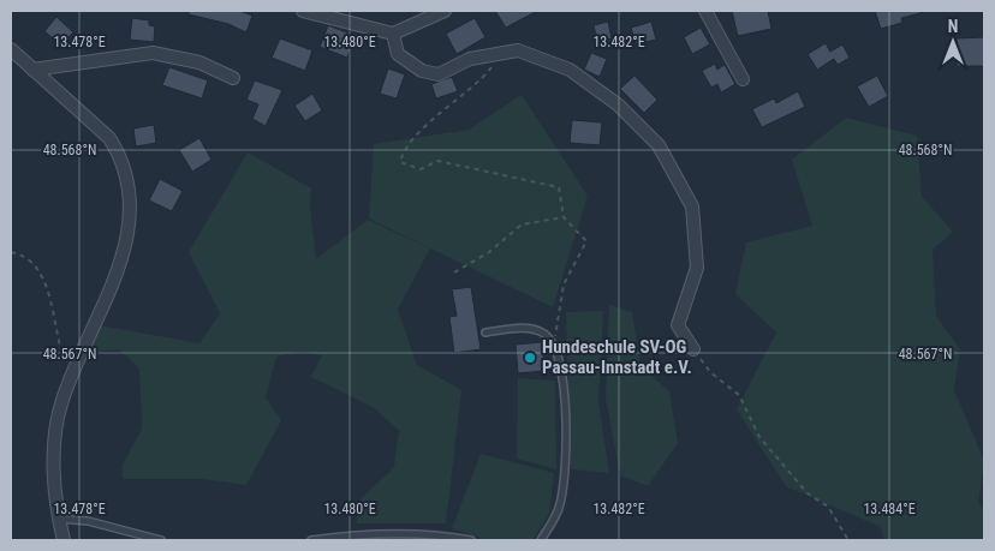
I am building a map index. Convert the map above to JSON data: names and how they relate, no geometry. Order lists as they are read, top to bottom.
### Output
{
  "places": ["Hundeschule SV-OG Passau-Innstadt e.V."],
  "north": "top",
  "coordinates": [
    "13.478°E",
    "13.480°E",
    "13.482°E",
    "48.568°N",
    "48.567°N",
    "13.484°E"
  ]
}
